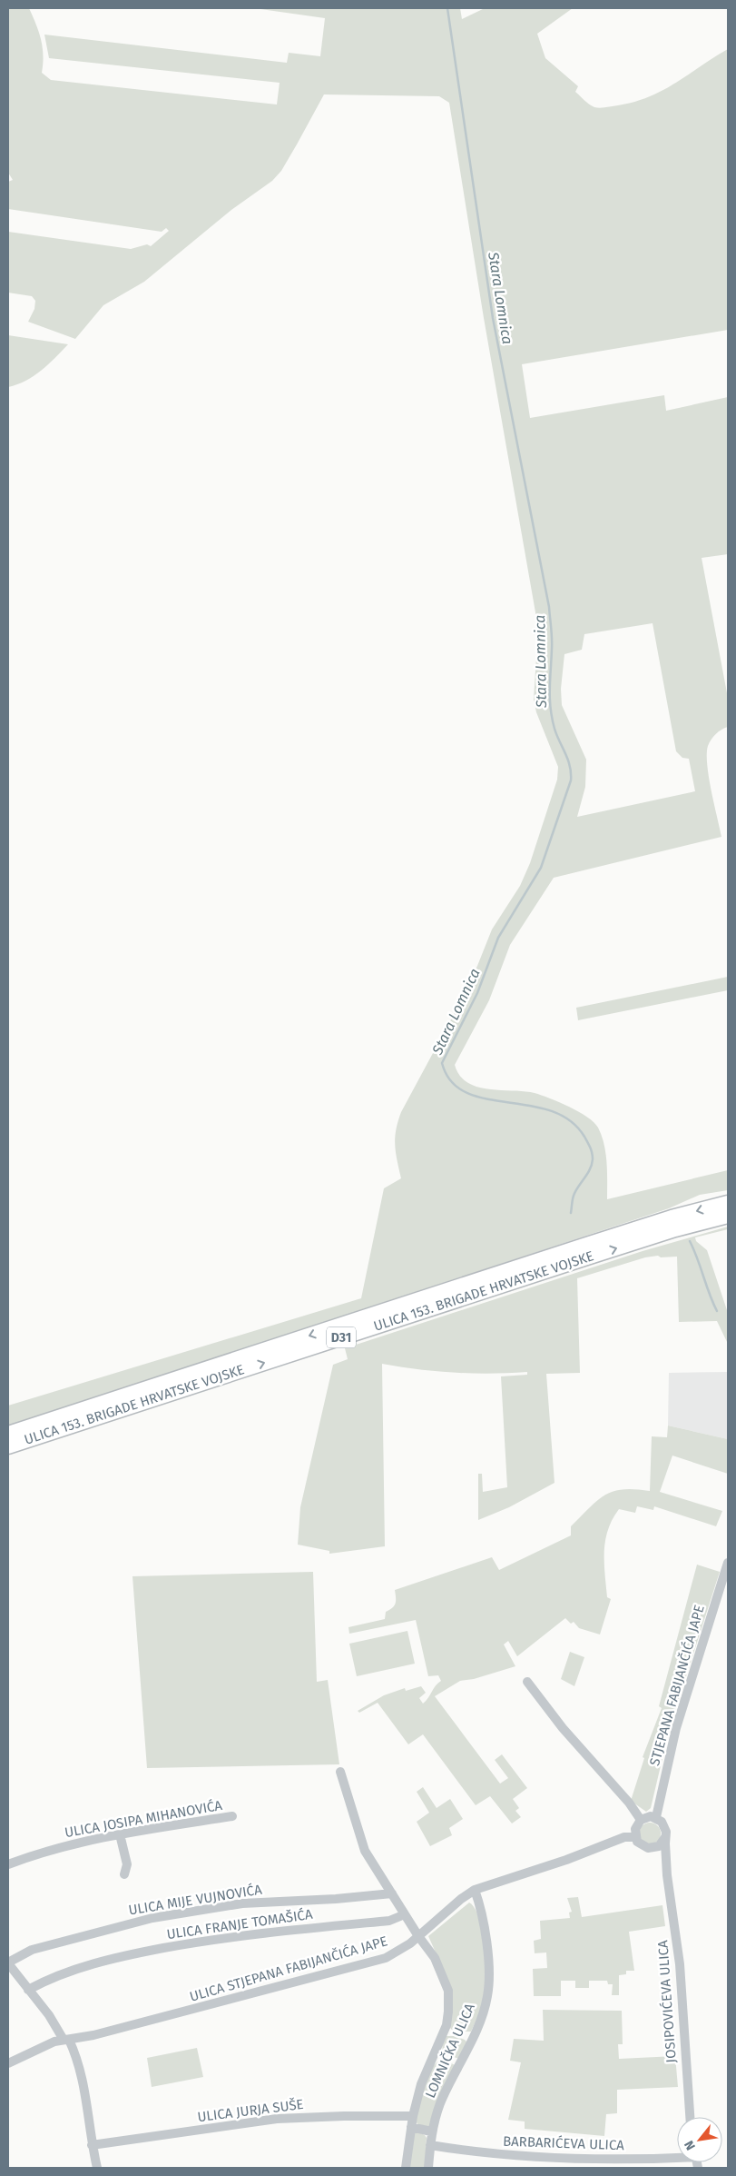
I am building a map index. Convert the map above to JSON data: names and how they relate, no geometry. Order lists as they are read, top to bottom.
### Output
{
  "streets": {
    "main road": ["ULICA 153. BRIGADE HRVATSKE VOJSKE", "D31"],
    "street": [
      "STJEPANA FABIJANČIĆA JAPE",
      "ULICA JOSIPA MIHANOVIĆA",
      "ULICA MIJE VUJNOVIĆA",
      "ULICA FRANJE TOMAŠIĆA",
      "ULICA STJEPANA FABIJANČIĆA JAPE",
      "JOSIPOVIĆEVA ULICA",
      "LOMNIČKA ULICA",
      "ULICA JURJA SUŠE",
      "BARBARIĆEVA ULICA"
    ]
  },
  "crossings": [
    ["STJEPANA FABIJANČIĆA JAPE", "ULICA STJEPANA FABIJANČIĆA JAPE"],
    ["STJEPANA FABIJANČIĆA JAPE", "JOSIPOVIĆEVA ULICA"],
    ["ULICA MIJE VUJNOVIĆA", "LOMNIČKA ULICA"],
    ["ULICA FRANJE TOMAŠIĆA", "LOMNIČKA ULICA"],
    ["ULICA STJEPANA FABIJANČIĆA JAPE", "JOSIPOVIĆEVA ULICA"],
    ["ULICA STJEPANA FABIJANČIĆA JAPE", "LOMNIČKA ULICA"],
    ["LOMNIČKA ULICA", "ULICA JURJA SUŠE"],
    ["LOMNIČKA ULICA", "BARBARIĆEVA ULICA"]
  ],
  "water": ["Stara Lomnica"],
  "north": "bottom left"
}
